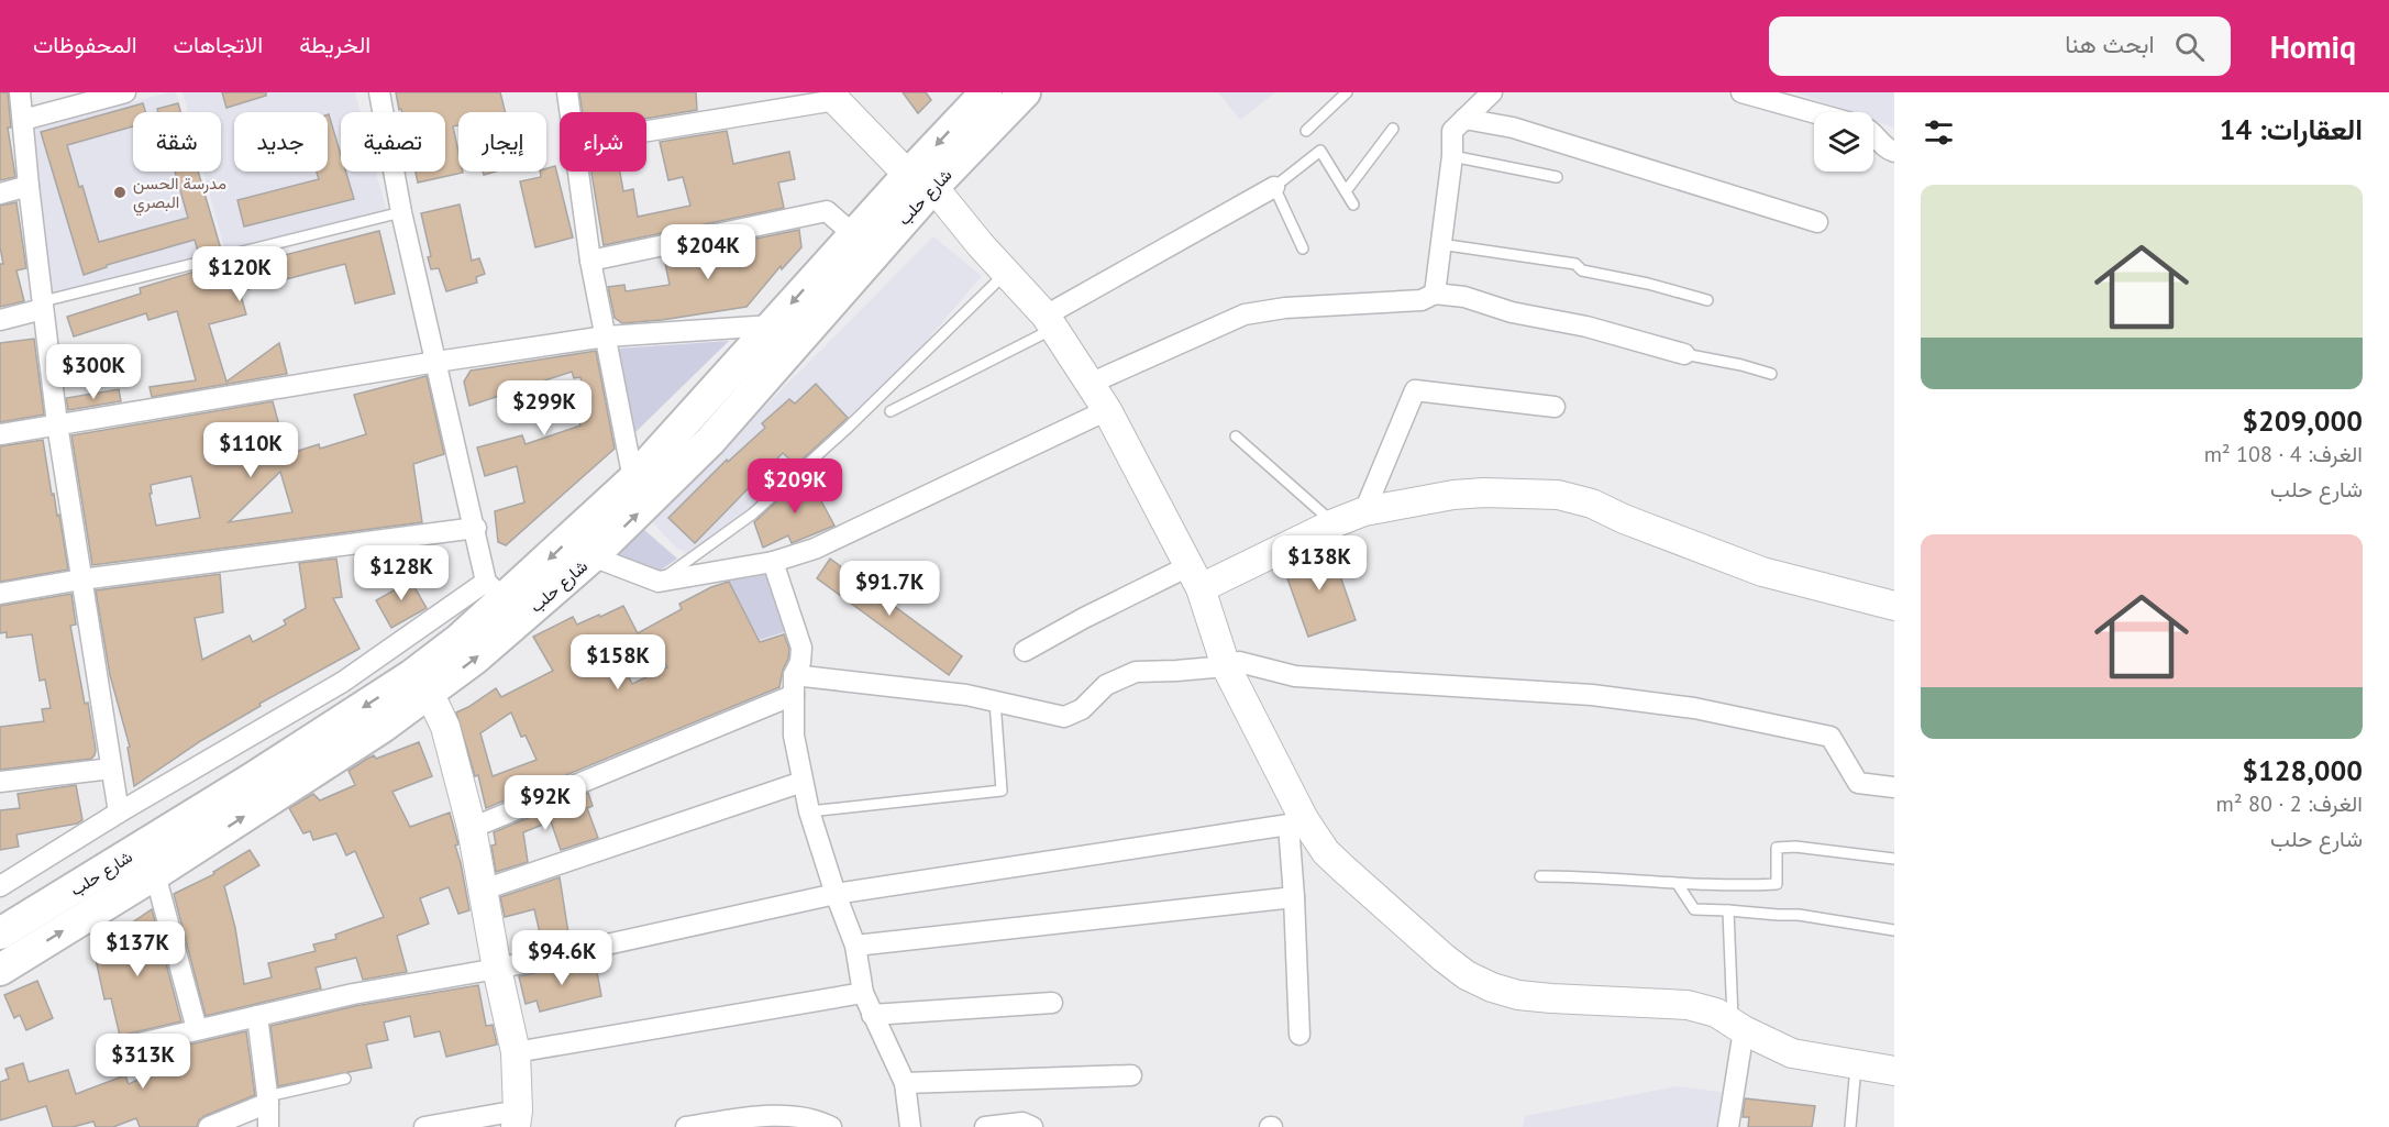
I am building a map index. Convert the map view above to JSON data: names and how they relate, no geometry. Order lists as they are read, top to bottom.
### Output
{
  "streets": {
    "main road": ["شارع حلب"]
  },
  "places": ["مدرسة الحسن البصري"],
  "page": {
    "header": "Homiq",
    "search": "ابحث هنا",
    "nav": ["الخريطة", "الاتجاهات", "المحفوظات"],
    "heading": "العقارات: 14",
    "chip": [
      "شراء",
      "إيجار",
      "تصفية",
      "جديد",
      "شقة"
    ],
    "list": [
      {
        "name": "$209,000",
        "note": "الغرف: 4 · 108 m² · شارع حلب"
      },
      {
        "name": "$128,000",
        "note": "الغرف: 2 · 80 m² · شارع حلب"
      }
    ],
    "price": [
      "$204K",
      "$120K",
      "$300K",
      "$299K",
      "$110K",
      "$209K",
      "$138K",
      "$128K",
      "$91.7K",
      "$158K",
      "$92K",
      "$137K",
      "$94.6K",
      "$313K"
    ]
  }
}
